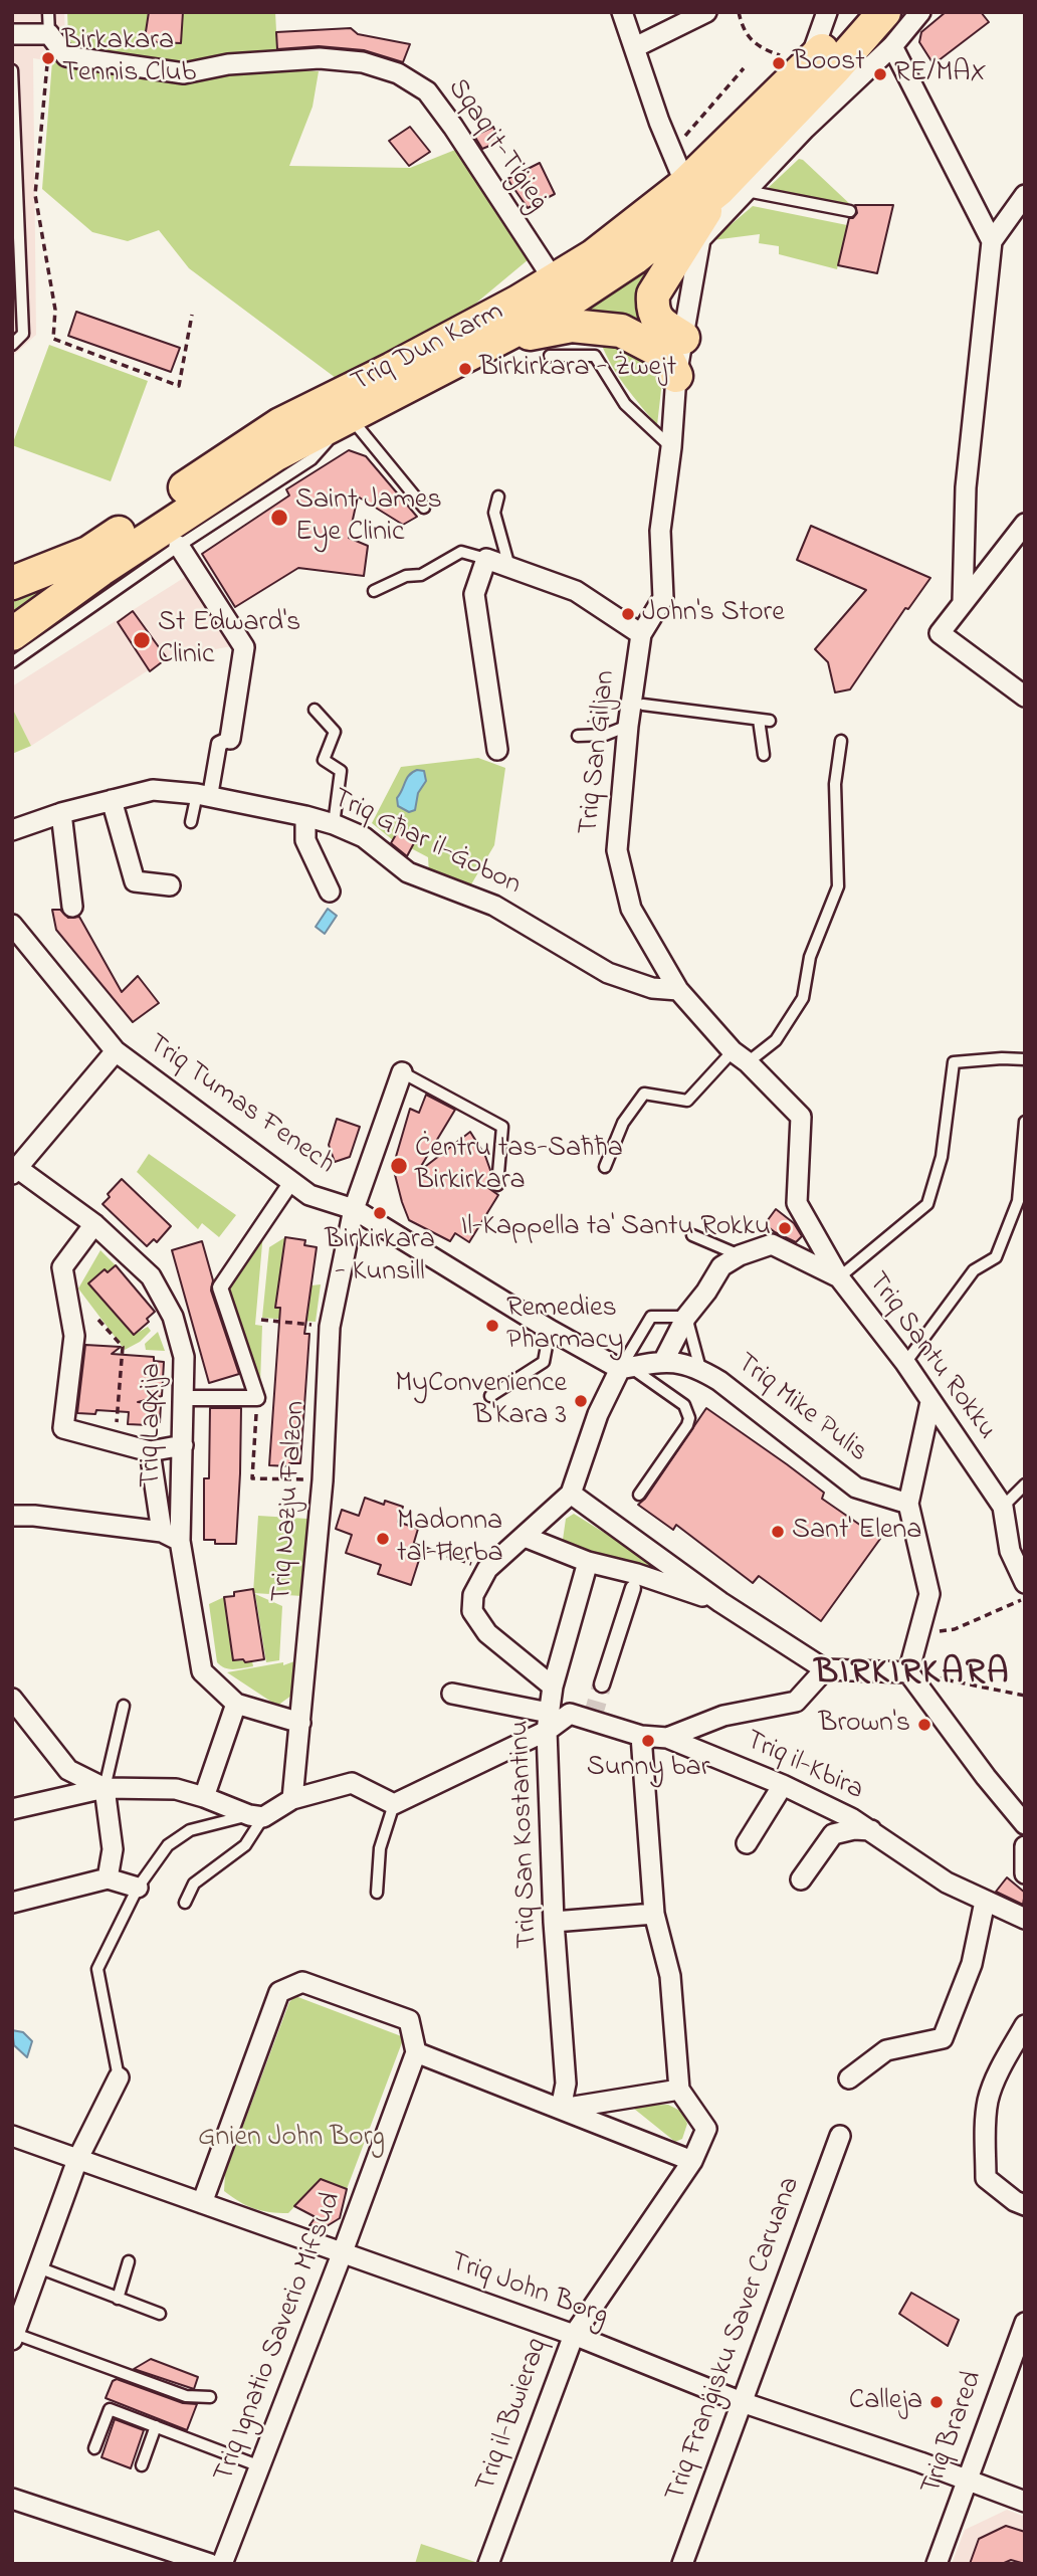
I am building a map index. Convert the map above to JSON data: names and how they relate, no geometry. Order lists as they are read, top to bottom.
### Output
{
  "streets": {
    "highway": ["Triq Dun Karm"],
    "street": [
      "Sqaq it-Tiġieġ",
      "Triq San Ġiljan",
      "Triq Għar il-Ġobon",
      "Triq Tumas Fenech",
      "Triq Santu Rokku",
      "Triq Mike Pulis",
      "Triq Laqxija",
      "Triq Nazju Falzon",
      "Triq il-Kbira",
      "Triq San Kostantinu",
      "Triq John Borg",
      "Triq Ignatio Saverio Mifsud",
      "Triq Franġisku Saver Caruana",
      "Triq il-Bwieraq",
      "Triq Brared"
    ]
  },
  "crossings": [
    ["Sqaq it-Tiġieġ", "Triq Dun Karm"],
    ["Triq San Ġiljan", "Triq Għar il-Ġobon"],
    ["Triq San Ġiljan", "Triq Santu Rokku"],
    ["Triq Tumas Fenech", "Triq Mike Pulis"],
    ["Triq Tumas Fenech", "Triq Nazju Falzon"],
    ["Triq Laqxija", "Triq Nazju Falzon"],
    ["Triq il-Kbira", "Triq San Kostantinu"],
    ["Triq il-Kbira", "Triq il-Bwieraq"],
    ["Triq John Borg", "Triq Ignatio Saverio Mifsud"],
    ["Triq John Borg", "Triq Franġisku Saver Caruana"],
    ["Triq John Borg", "Triq il-Bwieraq"],
    ["Triq John Borg", "Triq Brared"]
  ],
  "districts": ["BIRKIRKARA"],
  "parks": ["Gnien John Borg"],
  "places": [
    "Birkakara Tennis Club",
    "Boost",
    "RE/MAX",
    "Birkirkara - Żwejt",
    "Saint James Eye Clinic",
    "John's Store",
    "St Edward's Clinic",
    "Ċentru tas-Saħħa Birkirkara",
    "Birkirkara - Kunsill",
    "Il-Kappella ta' Santu Rokku",
    "Remedies Pharmacy",
    "MyConvenience B'Kara 3",
    "Sant' Elena",
    "Madonna tal-Ħerba",
    "Brown's",
    "Sunny bar",
    "Calleja"
  ]
}
